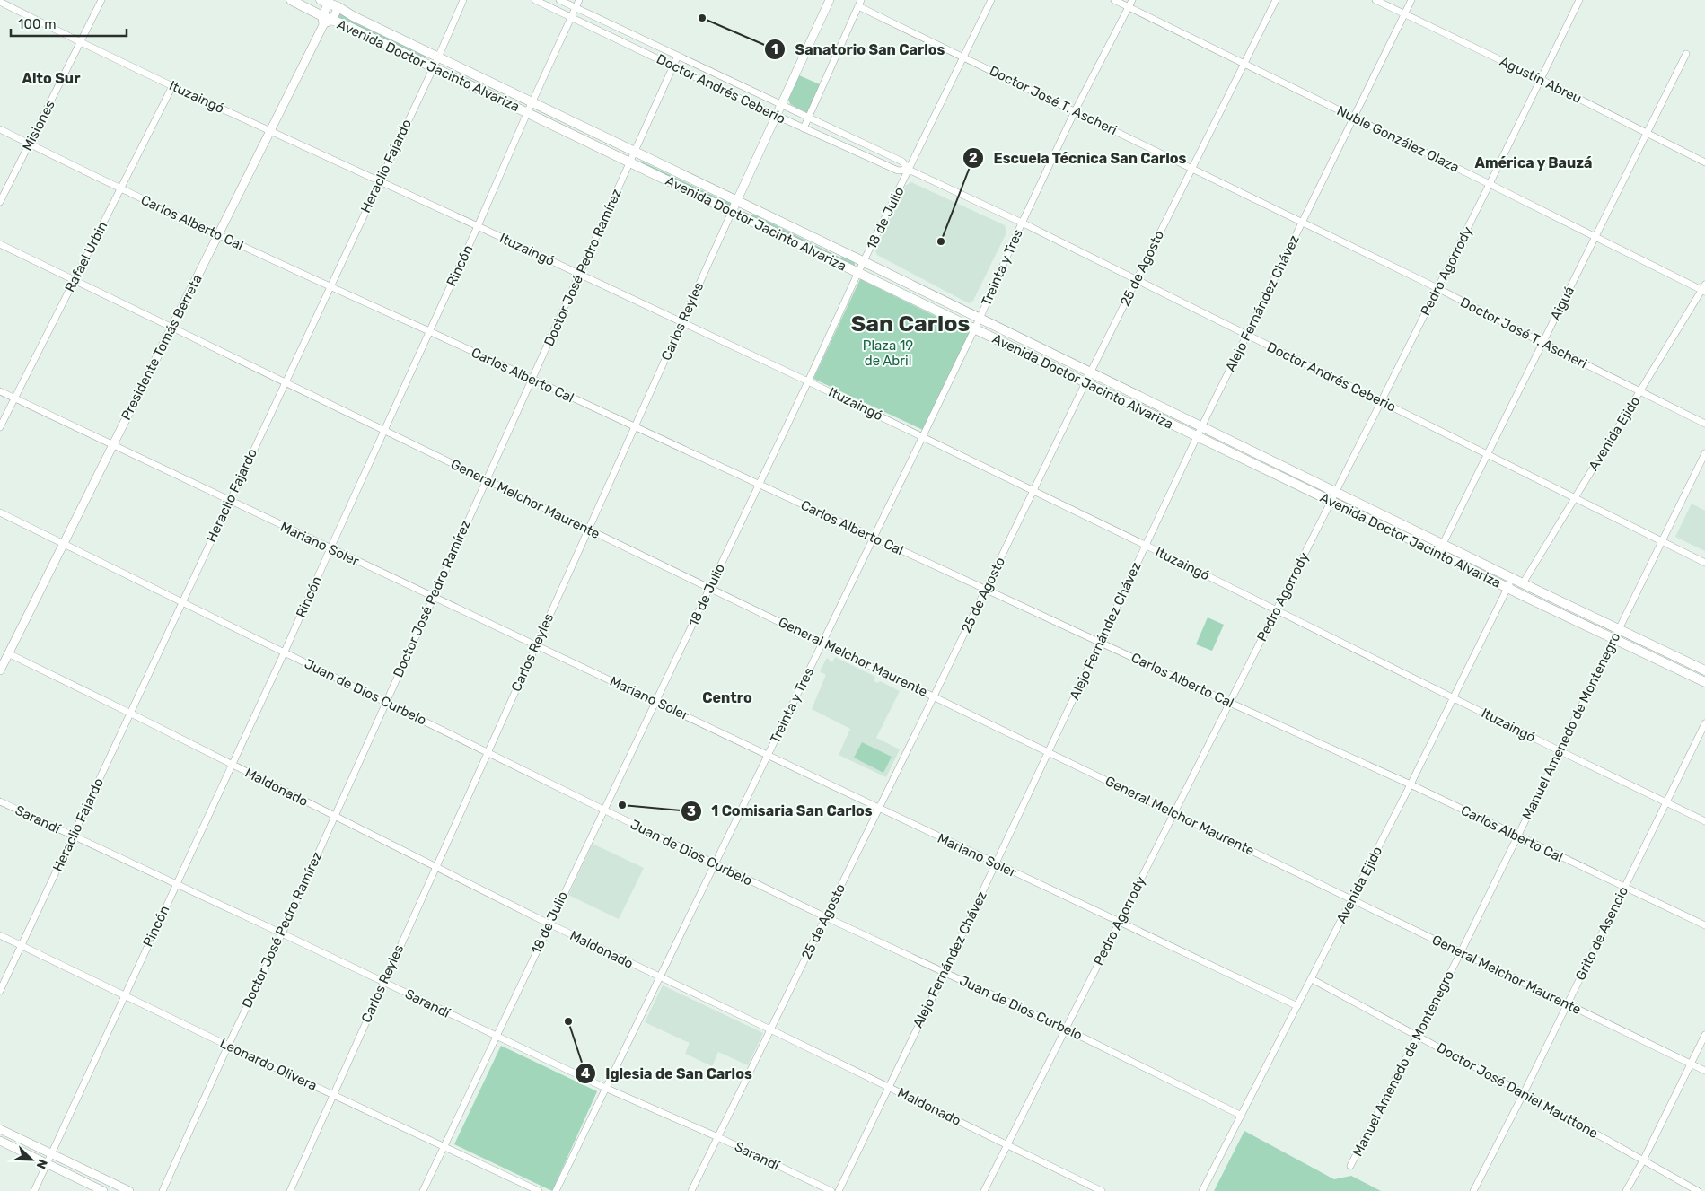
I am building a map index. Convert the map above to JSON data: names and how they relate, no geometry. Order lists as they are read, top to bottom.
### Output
{
  "streets": {
    "main road": ["Avenida Doctor Jacinto Alvariza"],
    "street": [
      "Agustín Abreu",
      "Doctor Andrés Ceberio",
      "Ituzaingó",
      "Doctor José T. Ascheri",
      "Misiones",
      "Nuble González Olaza",
      "Heraclio Fajardo",
      "18 de Julio",
      "Carlos Alberto Cal",
      "Rafael Urbin",
      "Rincón",
      "Doctor José Pedro Ramírez",
      "Treinta y Tres",
      "25 de Agosto",
      "Pedro Agorrody",
      "Alejo Fernández Chávez",
      "Aiguá",
      "Carlos Reyles",
      "Presidente Tomás Berreta",
      "Avenida Ejido",
      "General Melchor Maurente",
      "Mariano Soler",
      "Juan de Dios Curbelo",
      "Manuel Amenedo de Montenegro",
      "Maldonado",
      "Sarandí",
      "Grito de Asencio",
      "Leonardo Olivera",
      "Doctor José Daniel Mauttone"
    ]
  },
  "crossings": [
    ["Avenida Doctor Jacinto Alvariza", "Heraclio Fajardo"],
    ["Avenida Doctor Jacinto Alvariza", "18 de Julio"],
    ["Avenida Doctor Jacinto Alvariza", "Rincón"],
    ["Avenida Doctor Jacinto Alvariza", "Doctor José Pedro Ramírez"],
    ["Avenida Doctor Jacinto Alvariza", "Treinta y Tres"],
    ["Avenida Doctor Jacinto Alvariza", "25 de Agosto"],
    ["Avenida Doctor Jacinto Alvariza", "Pedro Agorrody"],
    ["Avenida Doctor Jacinto Alvariza", "Alejo Fernández Chávez"],
    ["Avenida Doctor Jacinto Alvariza", "Aiguá"],
    ["Avenida Doctor Jacinto Alvariza", "Carlos Reyles"],
    ["Avenida Doctor Jacinto Alvariza", "Presidente Tomás Berreta"],
    ["Avenida Doctor Jacinto Alvariza", "Avenida Ejido"],
    ["Avenida Doctor Jacinto Alvariza", "Manuel Amenedo de Montenegro"],
    ["Agustín Abreu", "Pedro Agorrody"],
    ["Agustín Abreu", "Alejo Fernández Chávez"],
    ["Agustín Abreu", "Aiguá"],
    ["Doctor Andrés Ceberio", "18 de Julio"],
    ["Doctor Andrés Ceberio", "Rincón"],
    ["Doctor Andrés Ceberio", "Doctor José Pedro Ramírez"],
    ["Doctor Andrés Ceberio", "Treinta y Tres"],
    ["Doctor Andrés Ceberio", "25 de Agosto"],
    ["Doctor Andrés Ceberio", "Pedro Agorrody"],
    ["Doctor Andrés Ceberio", "Alejo Fernández Chávez"],
    ["Doctor Andrés Ceberio", "Aiguá"],
    ["Doctor Andrés Ceberio", "Carlos Reyles"],
    ["Doctor Andrés Ceberio", "Avenida Ejido"],
    ["Doctor Andrés Ceberio", "Manuel Amenedo de Montenegro"],
    ["Ituzaingó", "Misiones"],
    ["Ituzaingó", "Heraclio Fajardo"],
    ["Ituzaingó", "18 de Julio"],
    ["Ituzaingó", "Rafael Urbin"],
    ["Ituzaingó", "Rincón"],
    ["Ituzaingó", "Doctor José Pedro Ramírez"],
    ["Ituzaingó", "Treinta y Tres"],
    ["Ituzaingó", "25 de Agosto"],
    ["Ituzaingó", "Pedro Agorrody"],
    ["Ituzaingó", "Alejo Fernández Chávez"],
    ["Ituzaingó", "Carlos Reyles"],
    ["Ituzaingó", "Presidente Tomás Berreta"],
    ["Ituzaingó", "Avenida Ejido"],
    ["Ituzaingó", "Manuel Amenedo de Montenegro"],
    ["Ituzaingó", "Grito de Asencio"],
    ["Doctor José T. Ascheri", "18 de Julio"],
    ["Doctor José T. Ascheri", "Treinta y Tres"],
    ["Doctor José T. Ascheri", "25 de Agosto"],
    ["Doctor José T. Ascheri", "Pedro Agorrody"],
    ["Doctor José T. Ascheri", "Alejo Fernández Chávez"],
    ["Doctor José T. Ascheri", "Aiguá"],
    ["Doctor José T. Ascheri", "Avenida Ejido"],
    ["Misiones", "Carlos Alberto Cal"],
    ["Nuble González Olaza", "Treinta y Tres"],
    ["Nuble González Olaza", "25 de Agosto"],
    ["Nuble González Olaza", "Pedro Agorrody"],
    ["Nuble González Olaza", "Alejo Fernández Chávez"],
    ["Nuble González Olaza", "Aiguá"],
    ["Nuble González Olaza", "Avenida Ejido"],
    ["Heraclio Fajardo", "Carlos Alberto Cal"],
    ["Heraclio Fajardo", "General Melchor Maurente"],
    ["Heraclio Fajardo", "Mariano Soler"],
    ["Heraclio Fajardo", "Juan de Dios Curbelo"],
    ["Heraclio Fajardo", "Maldonado"],
    ["Heraclio Fajardo", "Sarandí"],
    ["Heraclio Fajardo", "Leonardo Olivera"],
    ["18 de Julio", "Carlos Alberto Cal"],
    ["18 de Julio", "General Melchor Maurente"],
    ["18 de Julio", "Mariano Soler"],
    ["18 de Julio", "Juan de Dios Curbelo"],
    ["18 de Julio", "Maldonado"],
    ["18 de Julio", "Sarandí"],
    ["18 de Julio", "Leonardo Olivera"],
    ["Carlos Alberto Cal", "Rafael Urbin"],
    ["Carlos Alberto Cal", "Rincón"],
    ["Carlos Alberto Cal", "Doctor José Pedro Ramírez"],
    ["Carlos Alberto Cal", "Treinta y Tres"],
    ["Carlos Alberto Cal", "25 de Agosto"],
    ["Carlos Alberto Cal", "Pedro Agorrody"],
    ["Carlos Alberto Cal", "Alejo Fernández Chávez"],
    ["Carlos Alberto Cal", "Carlos Reyles"],
    ["Carlos Alberto Cal", "Presidente Tomás Berreta"],
    ["Carlos Alberto Cal", "Avenida Ejido"],
    ["Carlos Alberto Cal", "Manuel Amenedo de Montenegro"],
    ["Carlos Alberto Cal", "Grito de Asencio"],
    ["Rafael Urbin", "General Melchor Maurente"],
    ["Rafael Urbin", "Mariano Soler"],
    ["Rincón", "General Melchor Maurente"],
    ["Rincón", "Mariano Soler"],
    ["Rincón", "Juan de Dios Curbelo"],
    ["Rincón", "Maldonado"],
    ["Rincón", "Sarandí"],
    ["Rincón", "Leonardo Olivera"],
    ["Doctor José Pedro Ramírez", "General Melchor Maurente"],
    ["Doctor José Pedro Ramírez", "Mariano Soler"],
    ["Doctor José Pedro Ramírez", "Juan de Dios Curbelo"],
    ["Doctor José Pedro Ramírez", "Maldonado"],
    ["Doctor José Pedro Ramírez", "Sarandí"],
    ["Doctor José Pedro Ramírez", "Leonardo Olivera"],
    ["Treinta y Tres", "General Melchor Maurente"],
    ["Treinta y Tres", "Mariano Soler"],
    ["Treinta y Tres", "Juan de Dios Curbelo"],
    ["Treinta y Tres", "Maldonado"],
    ["Treinta y Tres", "Sarandí"],
    ["25 de Agosto", "General Melchor Maurente"],
    ["25 de Agosto", "Mariano Soler"],
    ["25 de Agosto", "Juan de Dios Curbelo"],
    ["25 de Agosto", "Maldonado"],
    ["25 de Agosto", "Sarandí"],
    ["Pedro Agorrody", "General Melchor Maurente"],
    ["Pedro Agorrody", "Mariano Soler"],
    ["Pedro Agorrody", "Juan de Dios Curbelo"],
    ["Pedro Agorrody", "Maldonado"],
    ["Alejo Fernández Chávez", "General Melchor Maurente"],
    ["Alejo Fernández Chávez", "Mariano Soler"],
    ["Alejo Fernández Chávez", "Juan de Dios Curbelo"],
    ["Alejo Fernández Chávez", "Maldonado"],
    ["Carlos Reyles", "General Melchor Maurente"],
    ["Carlos Reyles", "Mariano Soler"],
    ["Carlos Reyles", "Juan de Dios Curbelo"],
    ["Carlos Reyles", "Maldonado"],
    ["Carlos Reyles", "Sarandí"],
    ["Carlos Reyles", "Leonardo Olivera"],
    ["Presidente Tomás Berreta", "General Melchor Maurente"],
    ["Presidente Tomás Berreta", "Mariano Soler"],
    ["Presidente Tomás Berreta", "Juan de Dios Curbelo"],
    ["Presidente Tomás Berreta", "Maldonado"],
    ["Avenida Ejido", "General Melchor Maurente"],
    ["Avenida Ejido", "Mariano Soler"],
    ["Avenida Ejido", "Juan de Dios Curbelo"],
    ["Avenida Ejido", "Doctor José Daniel Mauttone"],
    ["General Melchor Maurente", "Manuel Amenedo de Montenegro"],
    ["General Melchor Maurente", "Grito de Asencio"],
    ["Manuel Amenedo de Montenegro", "Doctor José Daniel Mauttone"],
    ["Grito de Asencio", "Doctor José Daniel Mauttone"]
  ],
  "districts": [
    "Alto Sur",
    "América y Bauzá",
    "San Carlos",
    "Centro"
  ],
  "parks": ["Plaza 19 de Abril"],
  "places": [
    "Sanatorio San Carlos",
    "Escuela Técnica San Carlos",
    "1 Comisaria San Carlos",
    "Iglesia de San Carlos"
  ],
  "scale_bar": "100 m",
  "north": "bottom right"
}
